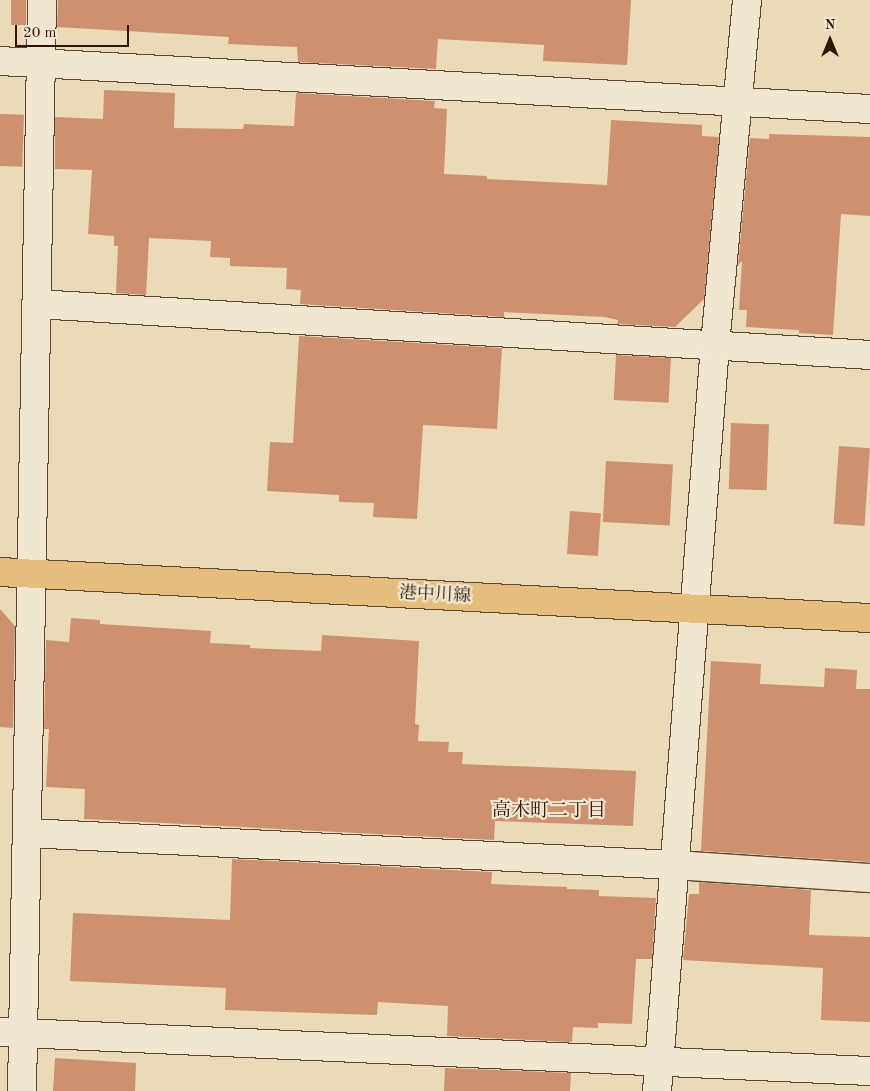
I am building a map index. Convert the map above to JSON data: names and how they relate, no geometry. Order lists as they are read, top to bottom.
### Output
{
  "streets": {
    "main road": ["港中川線"]
  },
  "districts": ["高木町二丁目"],
  "scale_bar": "20 m",
  "north": "top"
}
